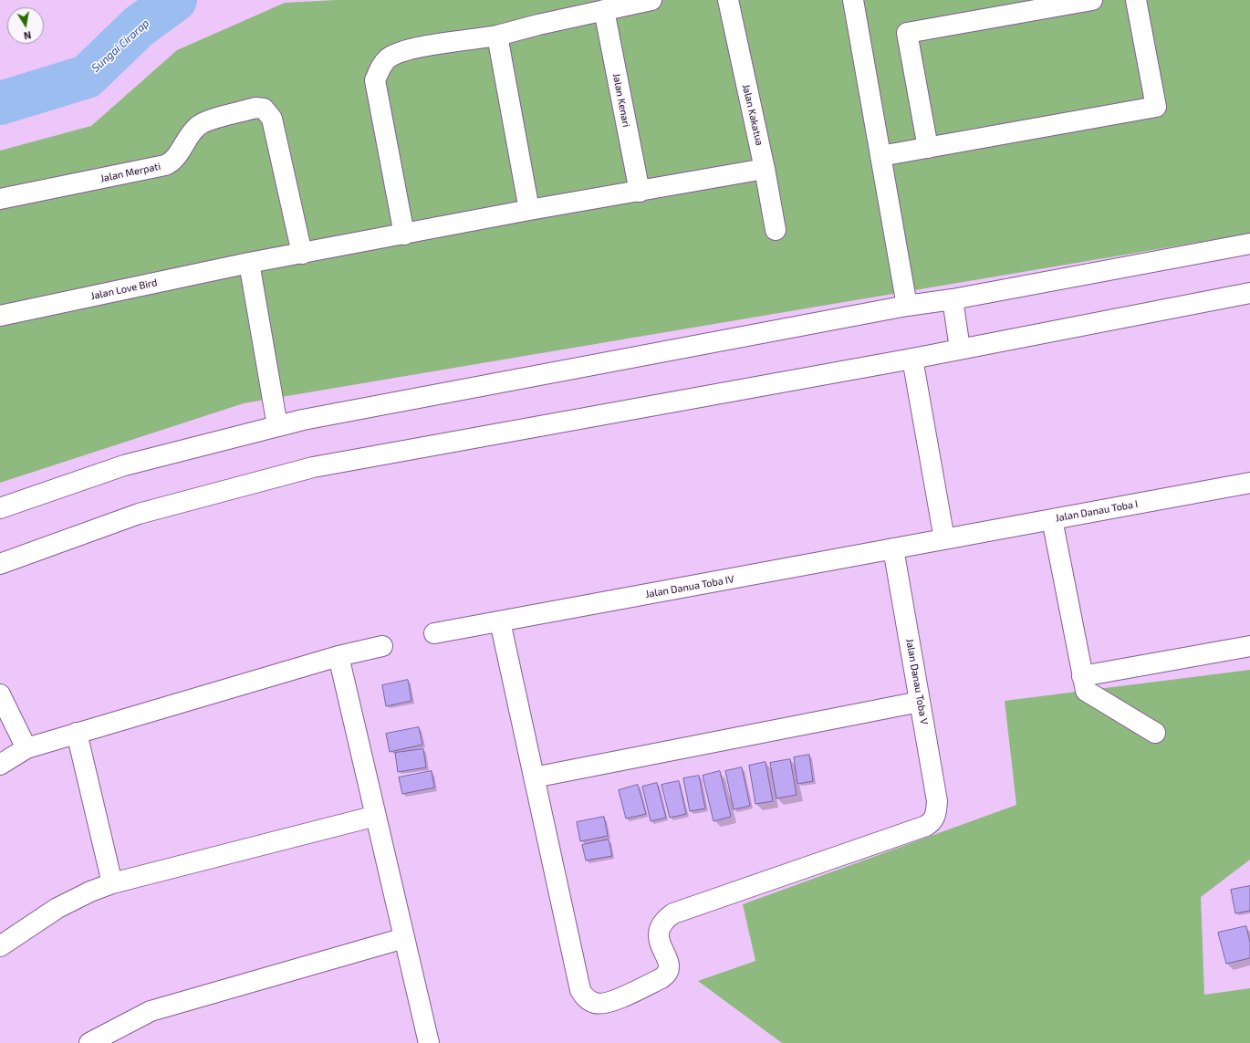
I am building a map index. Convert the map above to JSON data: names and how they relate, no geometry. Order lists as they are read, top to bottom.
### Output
{
  "streets": {
    "street": [
      "Jalan Kenari",
      "Jalan Kakatua",
      "Jalan Merpati",
      "Jalan Love Bird",
      "Jalan Danau Toba I",
      "Jalan Danua Toba IV",
      "Jalan Danau Toba V"
    ]
  },
  "crossings": [
    ["Jalan Kenari", "Jalan Love Bird"],
    ["Jalan Kakatua", "Jalan Love Bird"],
    ["Jalan Merpati", "Jalan Love Bird"],
    ["Jalan Danau Toba I", "Jalan Danua Toba IV"],
    ["Jalan Danua Toba IV", "Jalan Danau Toba V"]
  ],
  "water": ["Sungai Cirarap"],
  "north": "bottom"
}
